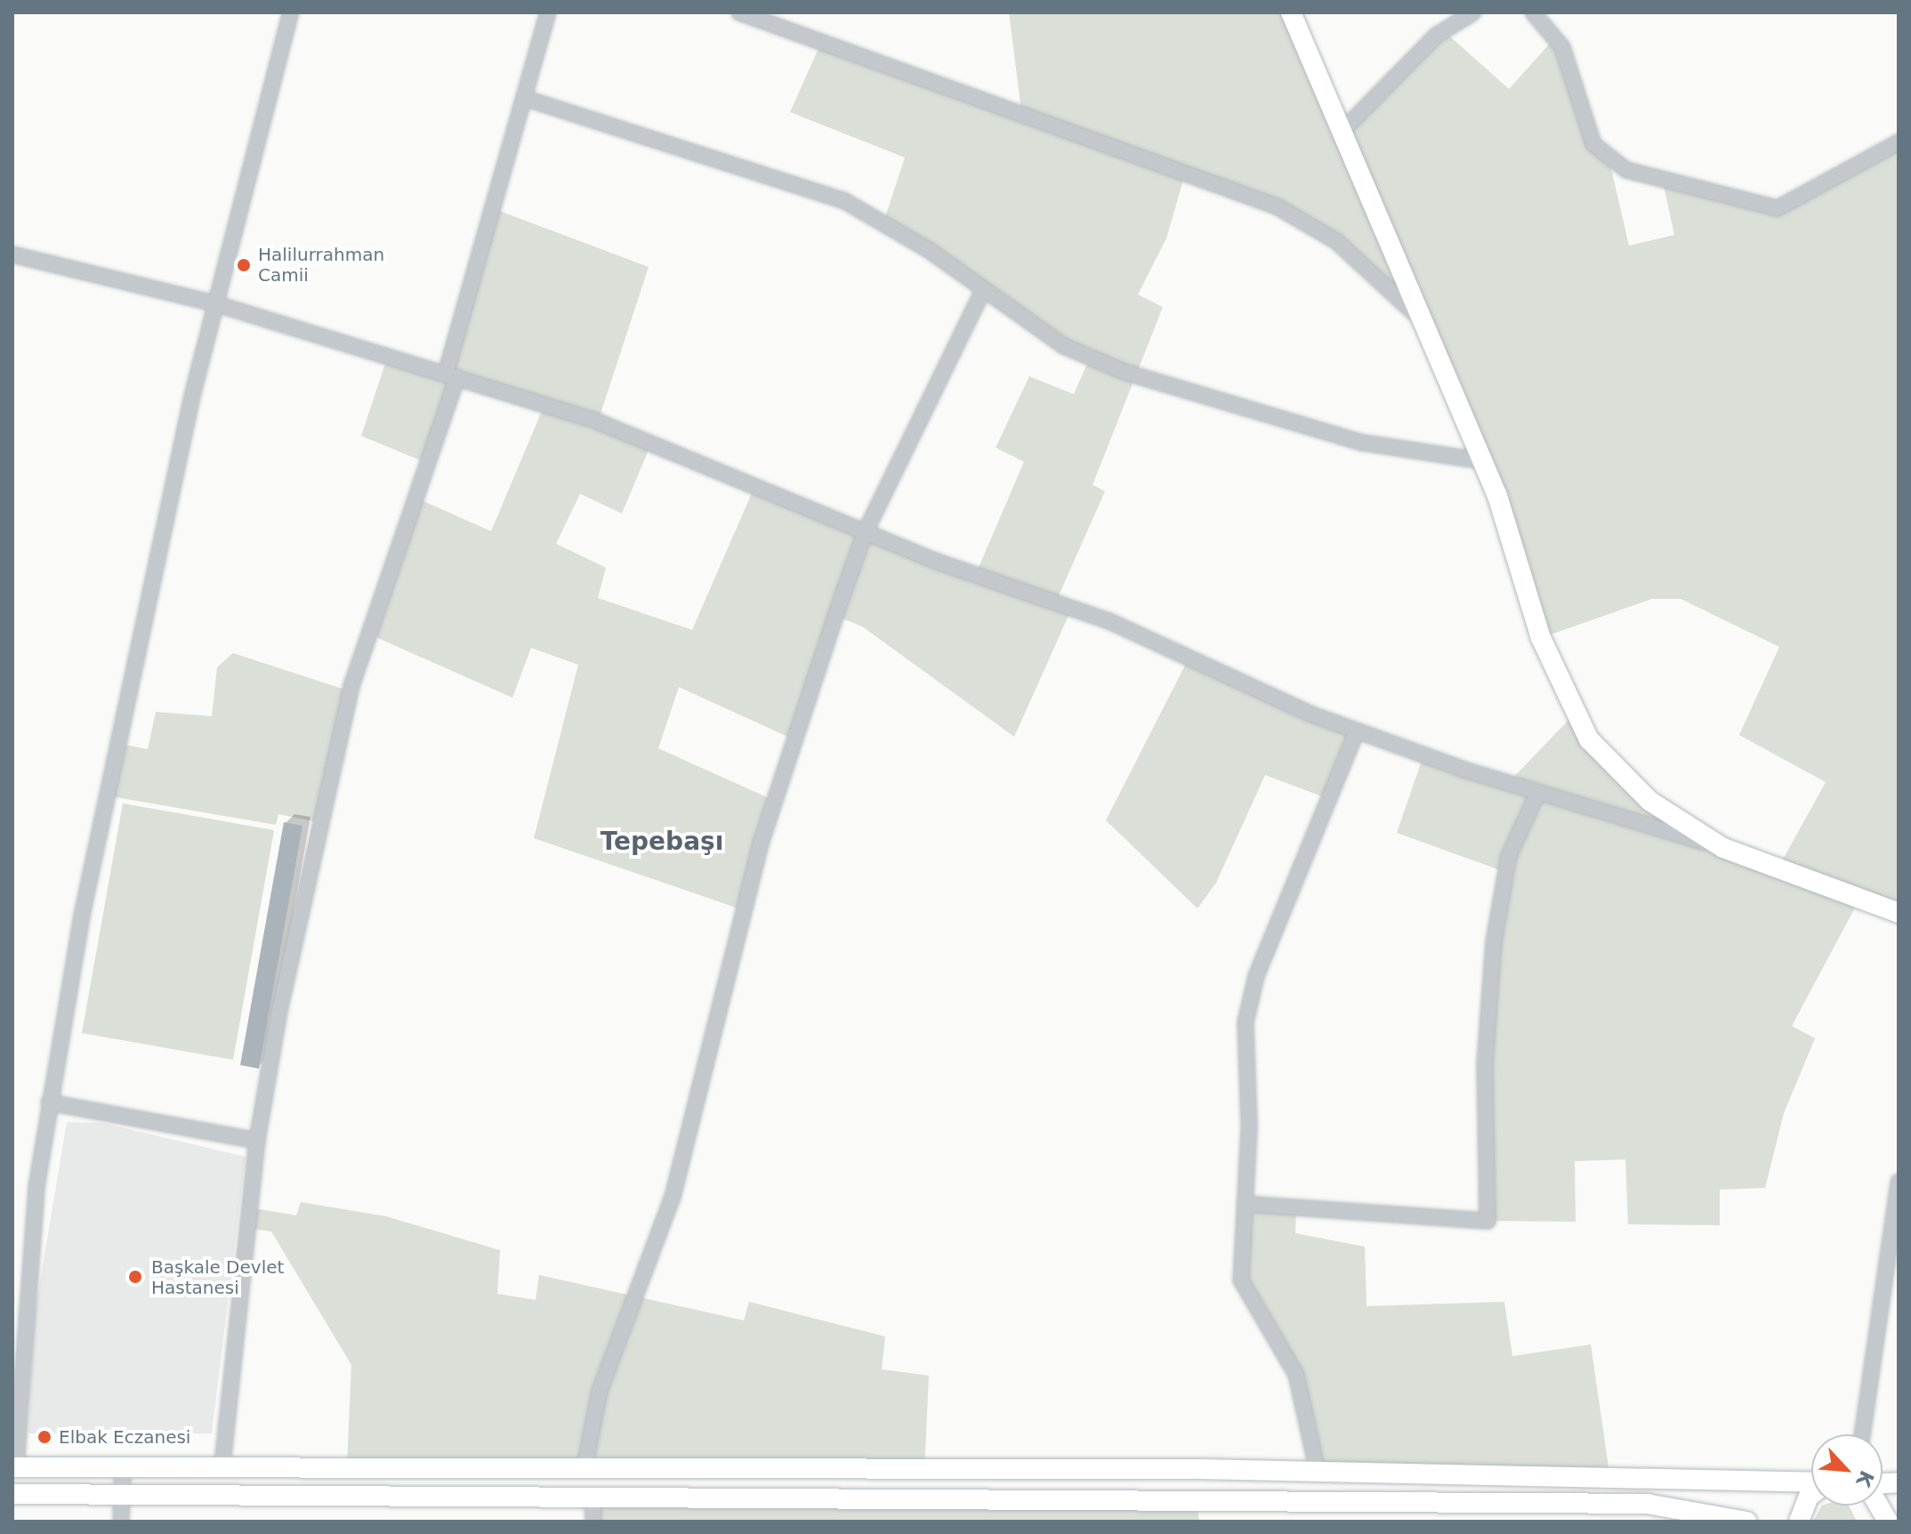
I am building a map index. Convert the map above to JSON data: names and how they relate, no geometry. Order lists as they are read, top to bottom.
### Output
{
  "districts": ["Tepebaşı"],
  "places": ["Halilurrahman Camii", "Başkale Devlet Hastanesi", "Elbak Eczanesi"],
  "north": "bottom right"
}
